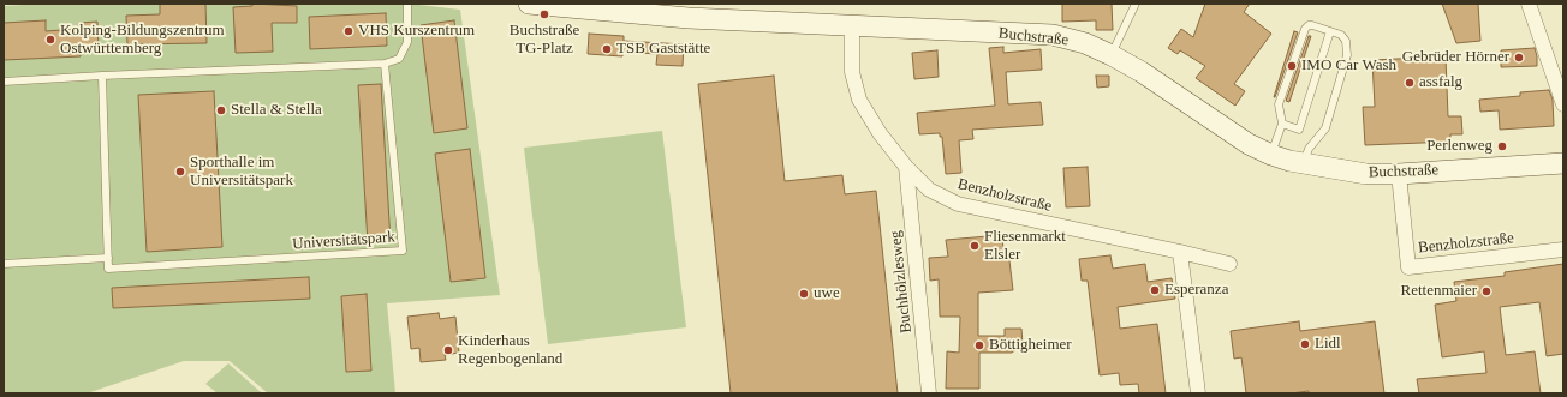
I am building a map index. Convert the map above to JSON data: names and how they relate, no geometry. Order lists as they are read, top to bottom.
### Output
{
  "streets": {
    "street": ["Buchstraße", "Benzholzstraße", "Buchhölzlesweg"],
    "lane": ["Universitätspark"]
  },
  "crossings": [
    ["Buchstraße", "Benzholzstraße"],
    ["Benzholzstraße", "Buchhölzlesweg"]
  ],
  "places": [
    "Buchstraße TG-Platz",
    "VHS Kurszentrum",
    "Kolping-Bildungszentrum Ostwürttemberg",
    "TSB Gaststätte",
    "Gebrüder Hörner",
    "IMO Car Wash",
    "assfalg",
    "Stella & Stella",
    "Perlenweg",
    "Sporthalle im Universitätspark",
    "Fliesenmarkt Elsler",
    "Esperanza",
    "Rettenmaier",
    "uwe",
    "Lidl",
    "Böttigheimer",
    "Kinderhaus Regenbogenland"
  ]
}
